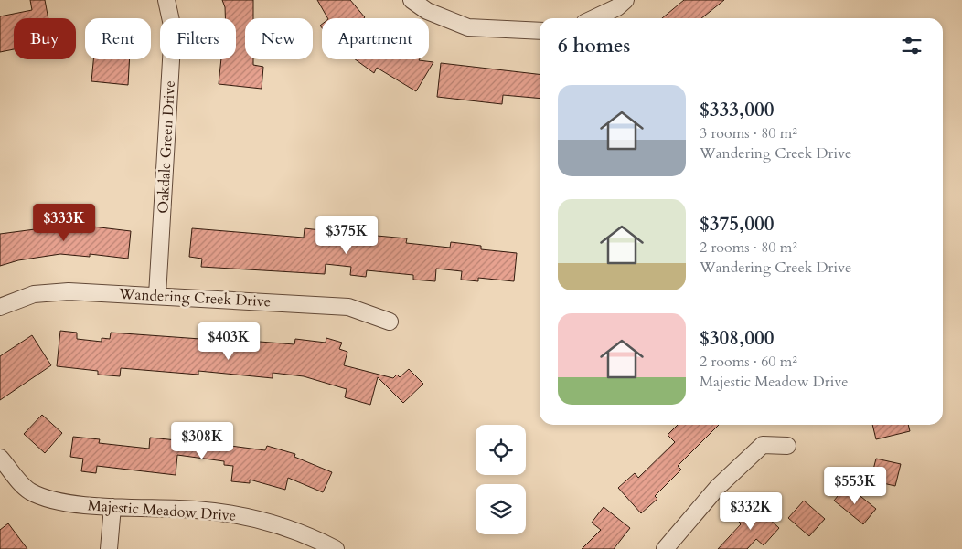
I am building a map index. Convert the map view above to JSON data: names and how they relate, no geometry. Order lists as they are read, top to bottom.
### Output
{
  "streets": {
    "street": ["Oakdale Green Drive", "Wandering Creek Drive", "Majestic Meadow Drive"]
  },
  "crossings": [
    ["Oakdale Green Drive", "Wandering Creek Drive"]
  ],
  "page": {
    "chip": [
      "Buy",
      "Rent",
      "Filters",
      "New",
      "Apartment"
    ],
    "heading": "6 homes",
    "list": [
      {
        "name": "$333,000",
        "note": "3 rooms · 80 m² · Wandering Creek Drive"
      },
      {
        "name": "$375,000",
        "note": "2 rooms · 80 m² · Wandering Creek Drive"
      },
      {
        "name": "$308,000",
        "note": "2 rooms · 60 m² · Majestic Meadow Drive"
      }
    ],
    "price": [
      "$333K",
      "$375K",
      "$403K",
      "$308K",
      "$553K",
      "$332K"
    ]
  }
}
